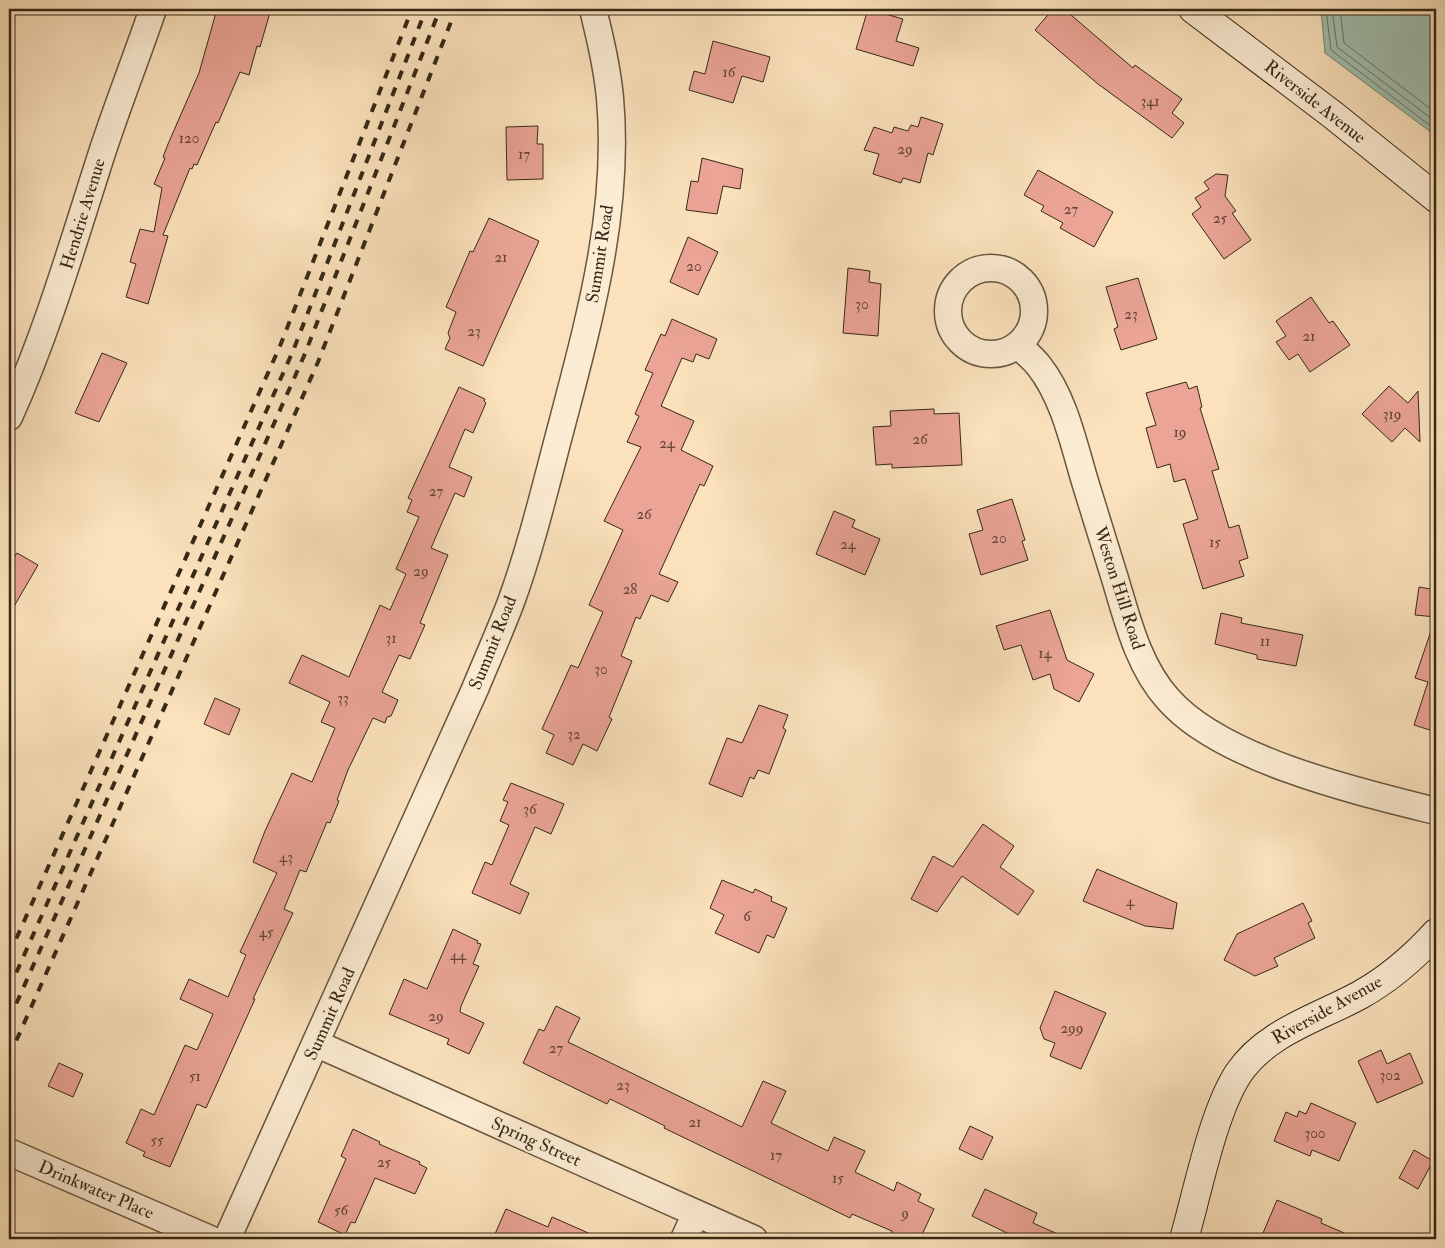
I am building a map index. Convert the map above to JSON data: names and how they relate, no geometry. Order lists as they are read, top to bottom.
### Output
{
  "streets": {
    "street": [
      "Riverside Avenue",
      "Hendrie Avenue",
      "Summit Road",
      "Weston Hill Road",
      "Spring Street",
      "Drinkwater Place"
    ]
  },
  "crossings": [
    ["Summit Road", "Spring Street"]
  ],
  "house_numbers": [
    "16",
    "341",
    "120",
    "29",
    "17",
    "27",
    "25",
    "21",
    "20",
    "30",
    "23",
    "23",
    "21",
    "319",
    "19",
    "26",
    "24",
    "27",
    "26",
    "20",
    "15",
    "24",
    "29",
    "28",
    "31",
    "11",
    "14",
    "30",
    "33",
    "32",
    "36",
    "43",
    "4",
    "6",
    "45",
    "44",
    "29",
    "299",
    "27",
    "302",
    "51",
    "23",
    "21",
    "300",
    "55",
    "17",
    "25",
    "15",
    "56",
    "9"
  ]
}
